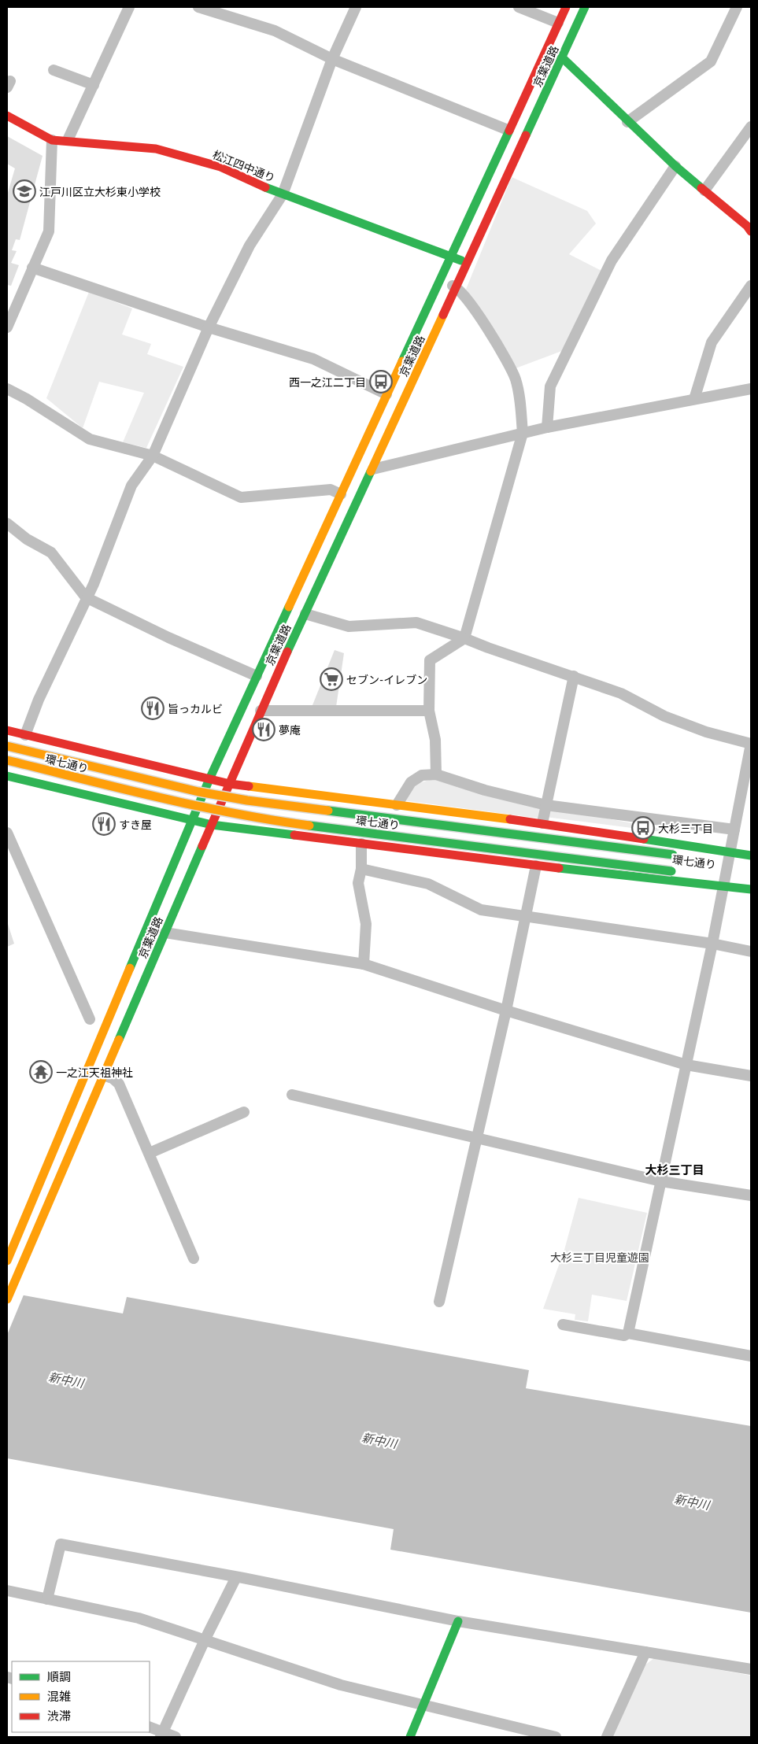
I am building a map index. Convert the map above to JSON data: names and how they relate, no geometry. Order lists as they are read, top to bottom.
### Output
{
  "streets": {
    "main road": ["京葉道路", "松江四中通り", "環七通り"]
  },
  "crossings": [
    ["京葉道路", "松江四中通り"]
  ],
  "districts": ["大杉三丁目"],
  "water": ["新中川"],
  "parks": ["大杉三丁目児童遊園"],
  "places": {
    "school or university": ["江戸川区立大杉東小学校"],
    "bus stop": ["西一之江二丁目", "大杉三丁目"],
    "supermarket": ["セブン-イレブン"],
    "restaurant": ["旨っカルビ", "夢庵", "すき屋"],
    "temple": ["一之江天祖神社"]
  },
  "legend": ["順調", "混雑", "渋滞"]
}
